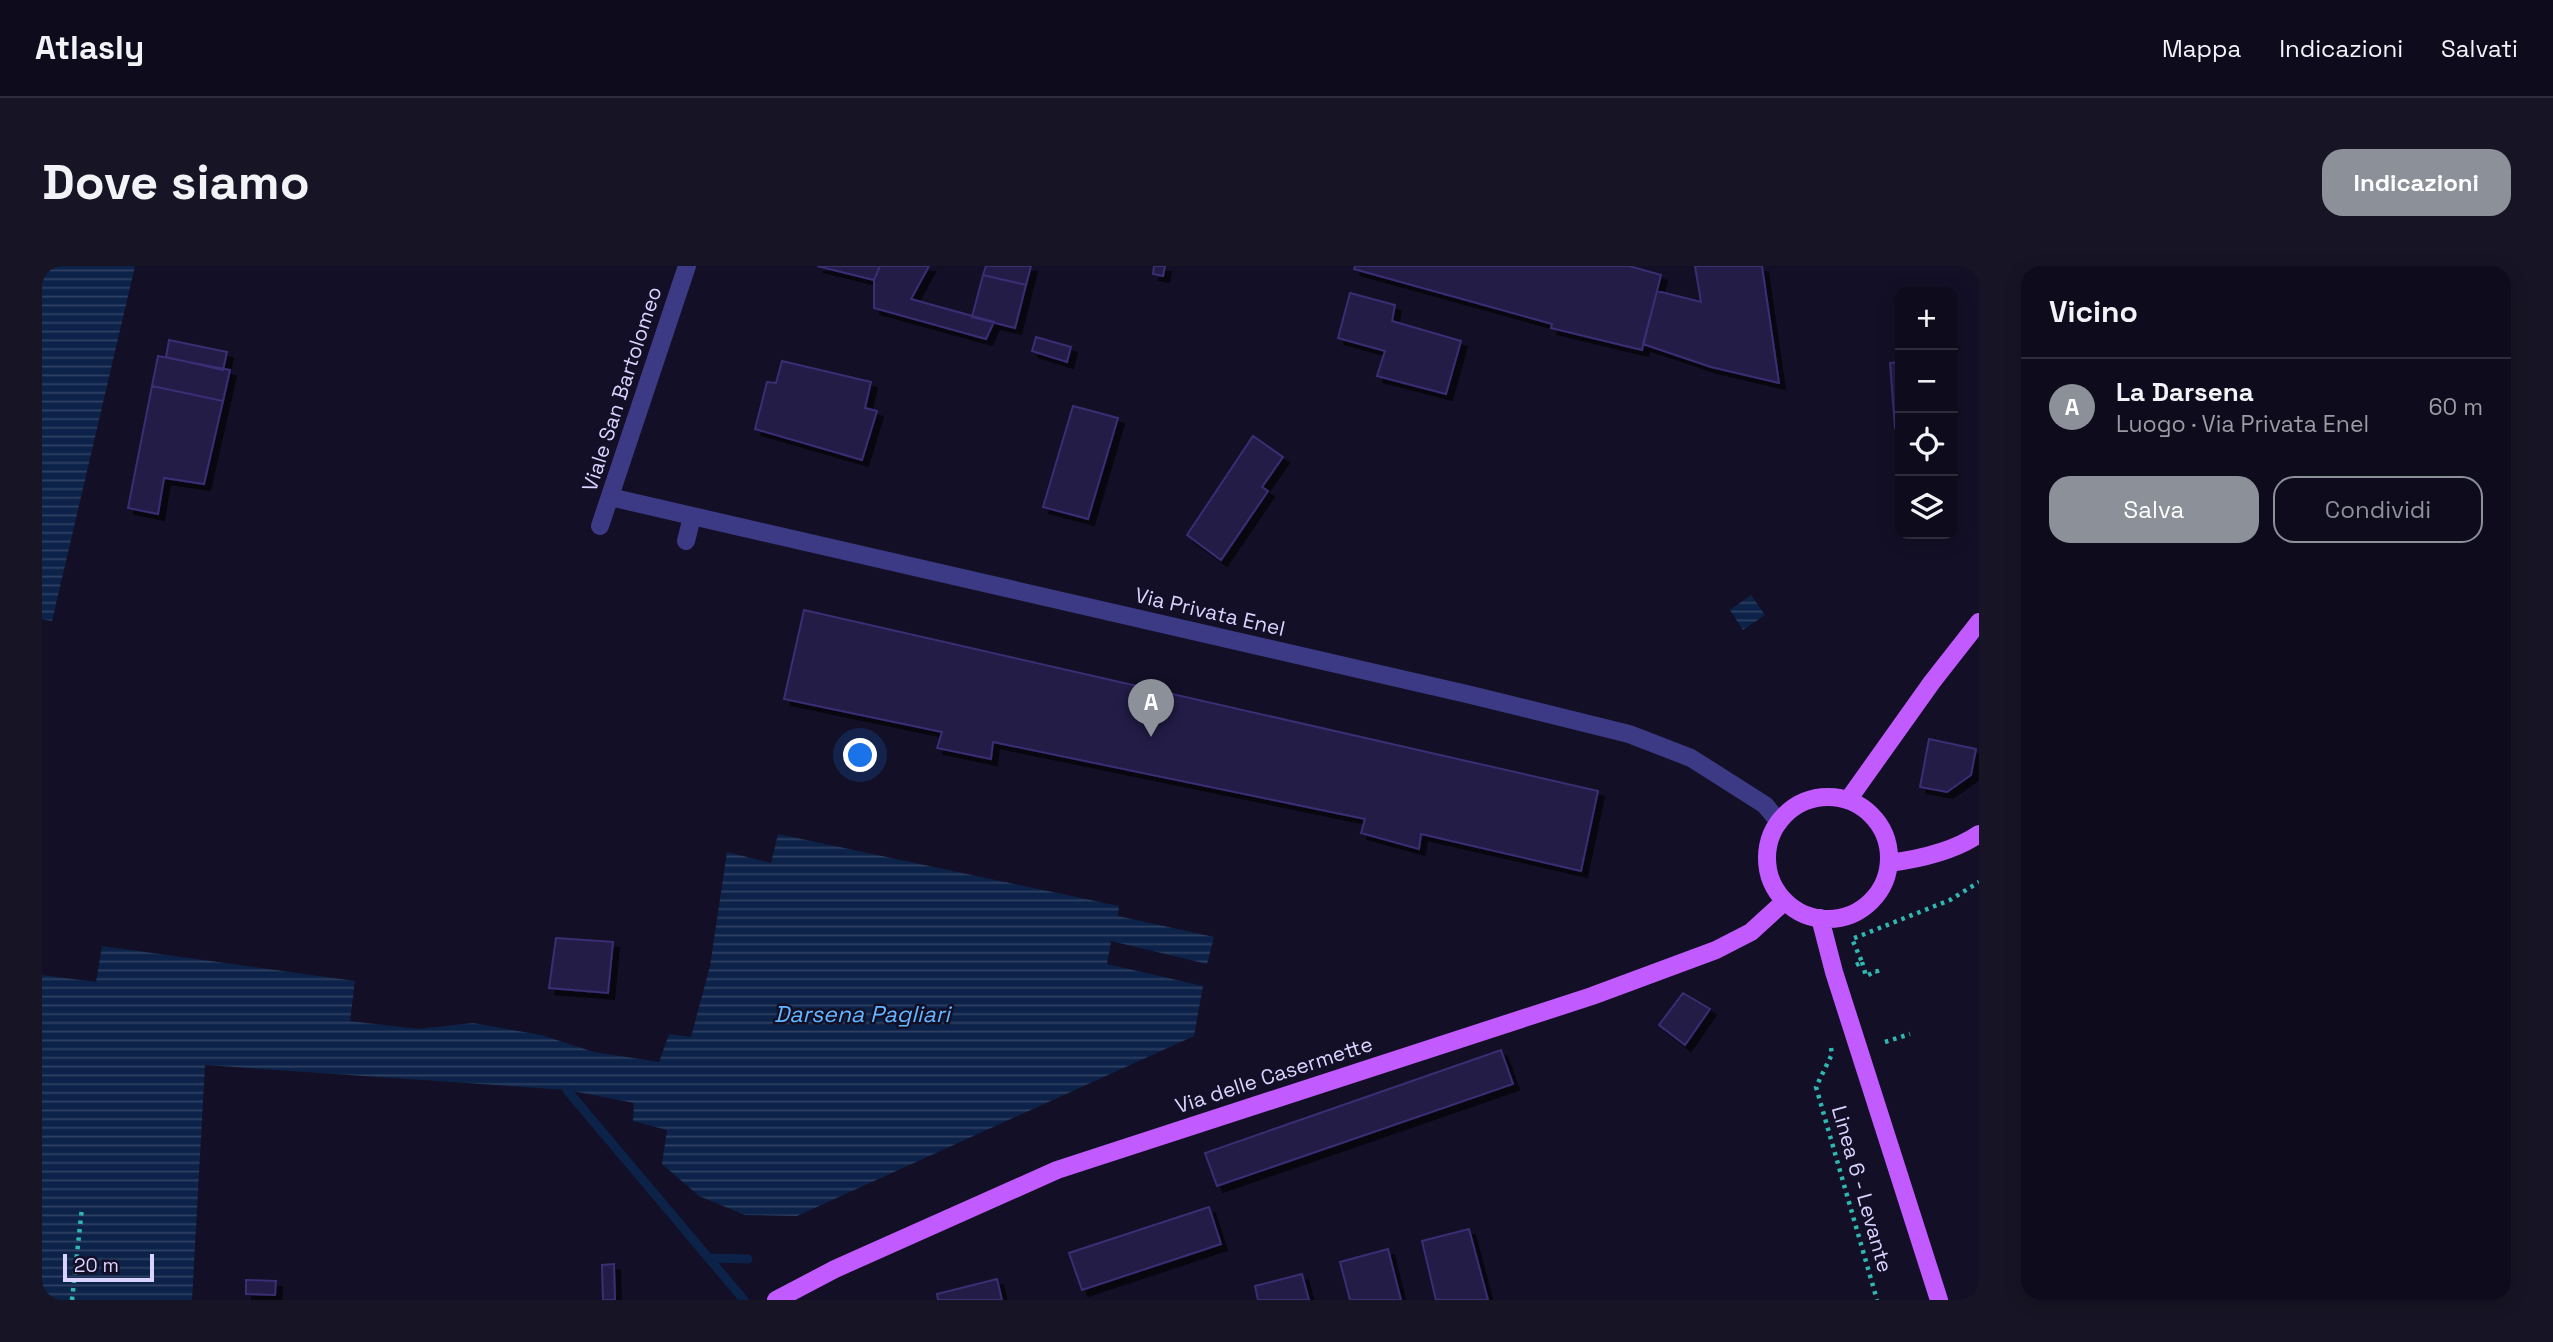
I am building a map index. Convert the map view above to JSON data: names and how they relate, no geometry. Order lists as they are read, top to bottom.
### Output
{
  "streets": {
    "main road": ["Via delle Casermette"],
    "street": ["Viale San Bartolomeo", "Via Privata Enel"],
    "path": ["Linea 6 - Levante"]
  },
  "crossings": [
    ["Viale San Bartolomeo", "Via Privata Enel"],
    ["Via Privata Enel", "Via delle Casermette"]
  ],
  "water": ["Darsena Pagliari"],
  "scale_bar": "20 m",
  "page": {
    "header": "Atlasly",
    "nav": ["Mappa", "Indicazioni", "Salvati"],
    "buttons": [
      "Indicazioni",
      ["Salva", "Condividi"]
    ],
    "title": "Dove siamo",
    "heading": "Vicino",
    "map_buttons": ["+", "−"],
    "list": [
      {
        "mark": "A",
        "name": "La Darsena",
        "note": "Luogo · Via Privata Enel",
        "value": "60 m"
      }
    ],
    "pins": "A",
    "scale": "20 m"
  }
}
